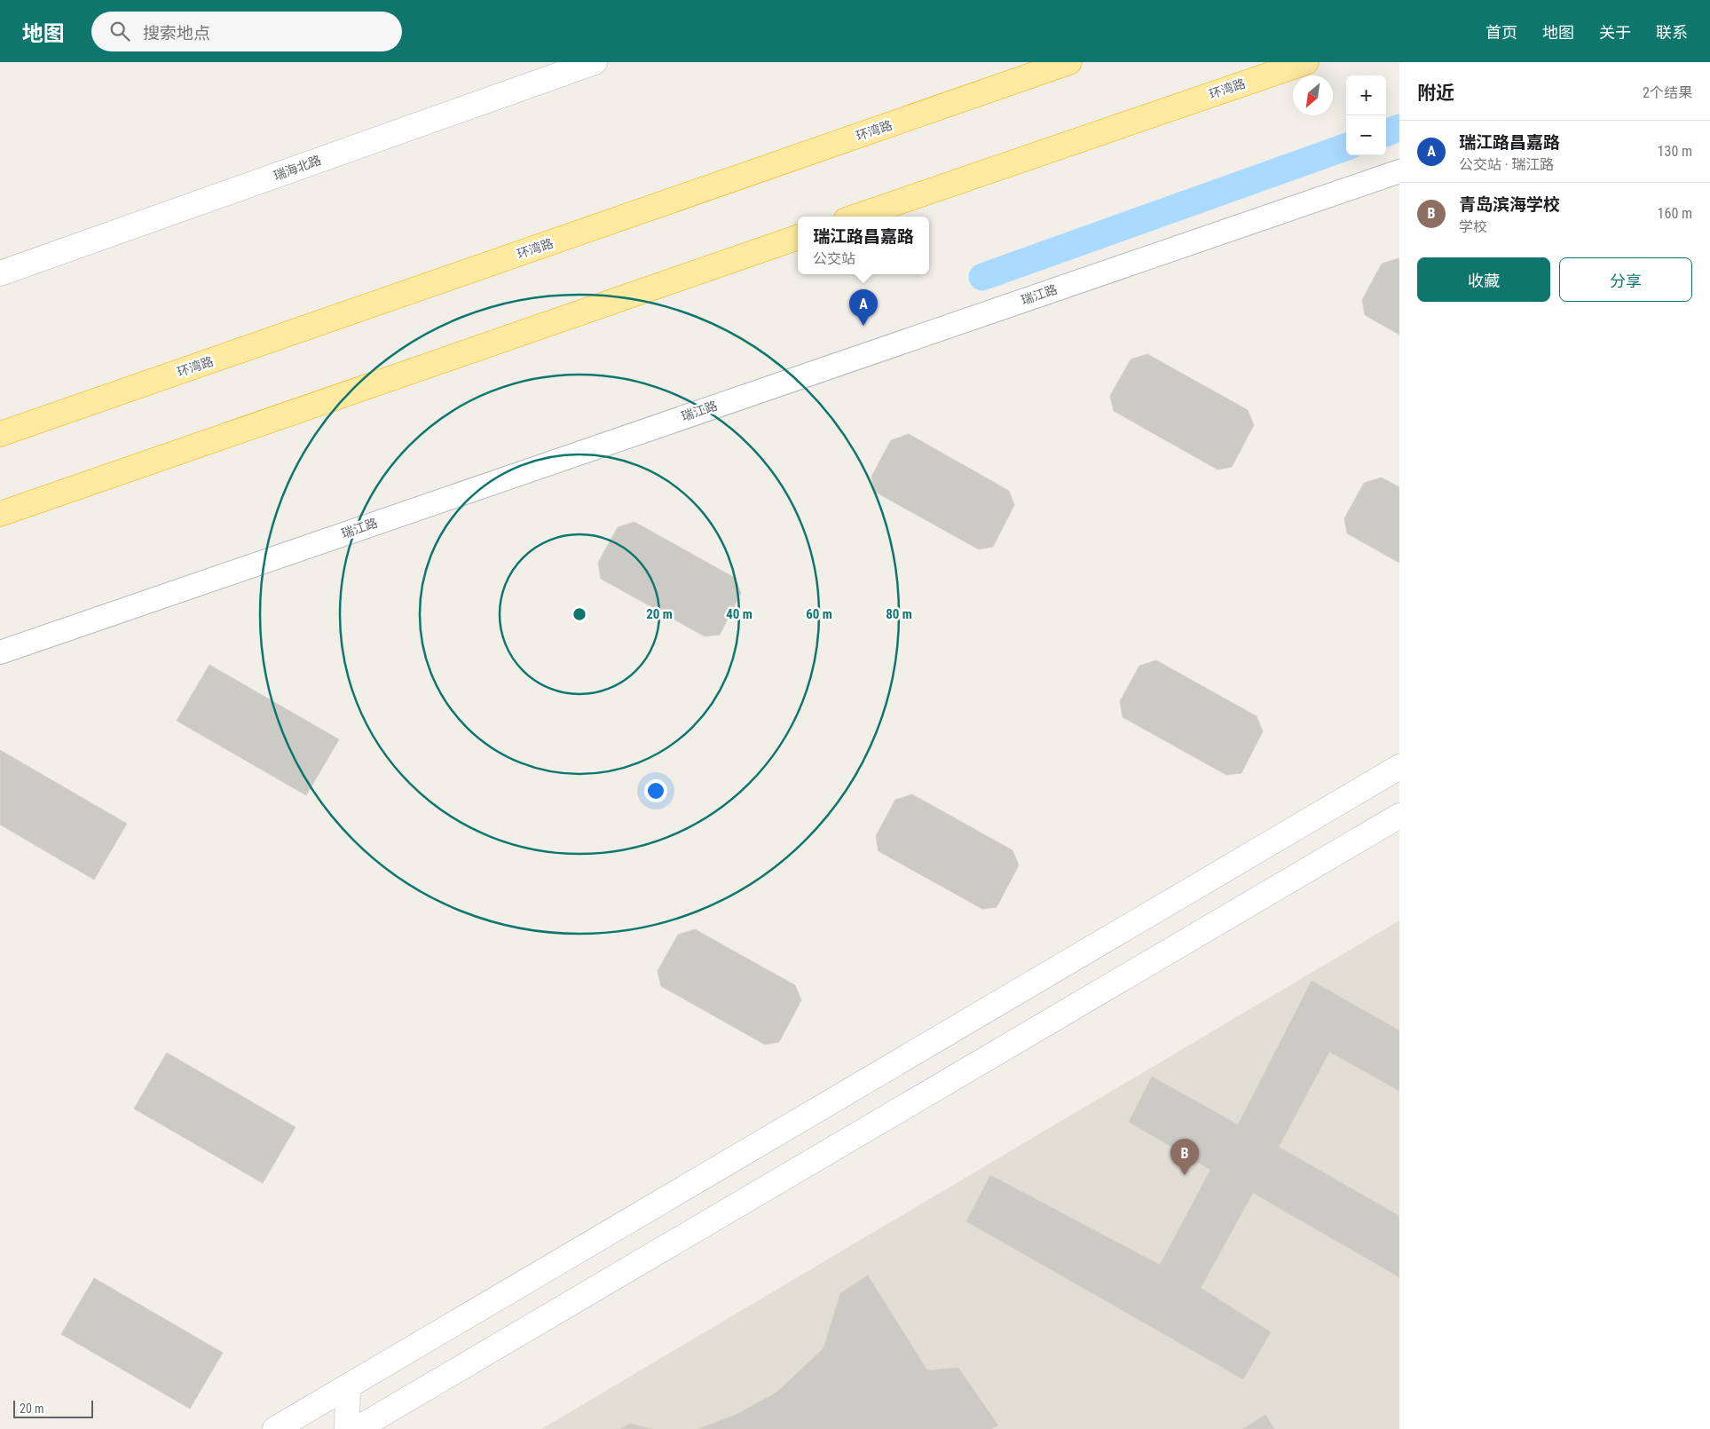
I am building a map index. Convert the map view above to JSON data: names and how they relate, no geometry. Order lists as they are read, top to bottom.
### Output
{
  "streets": {
    "highway": ["环湾路"],
    "street": ["瑞海北路", "瑞江路"]
  },
  "scale_bar": "20 m",
  "north": "bottom left",
  "page": {
    "header": "地图",
    "search": "搜索地点",
    "nav": [
      "首页",
      "地图",
      "关于",
      "联系"
    ],
    "heading": ["附近", "2个结果"],
    "map_buttons": ["+", "−"],
    "list": [
      {
        "mark": "A",
        "name": "瑞江路昌嘉路",
        "note": "公交站 · 瑞江路",
        "value": "130 m"
      },
      {
        "mark": "B",
        "name": "青岛滨海学校",
        "note": "学校",
        "value": "160 m"
      }
    ],
    "popup": ["瑞江路昌嘉路", "公交站"],
    "buttons": ["收藏", "分享"],
    "pins": ["A", "B"],
    "scale": "20 m"
  },
  "rings": [
    "20 m",
    "40 m",
    "60 m",
    "80 m"
  ]
}
